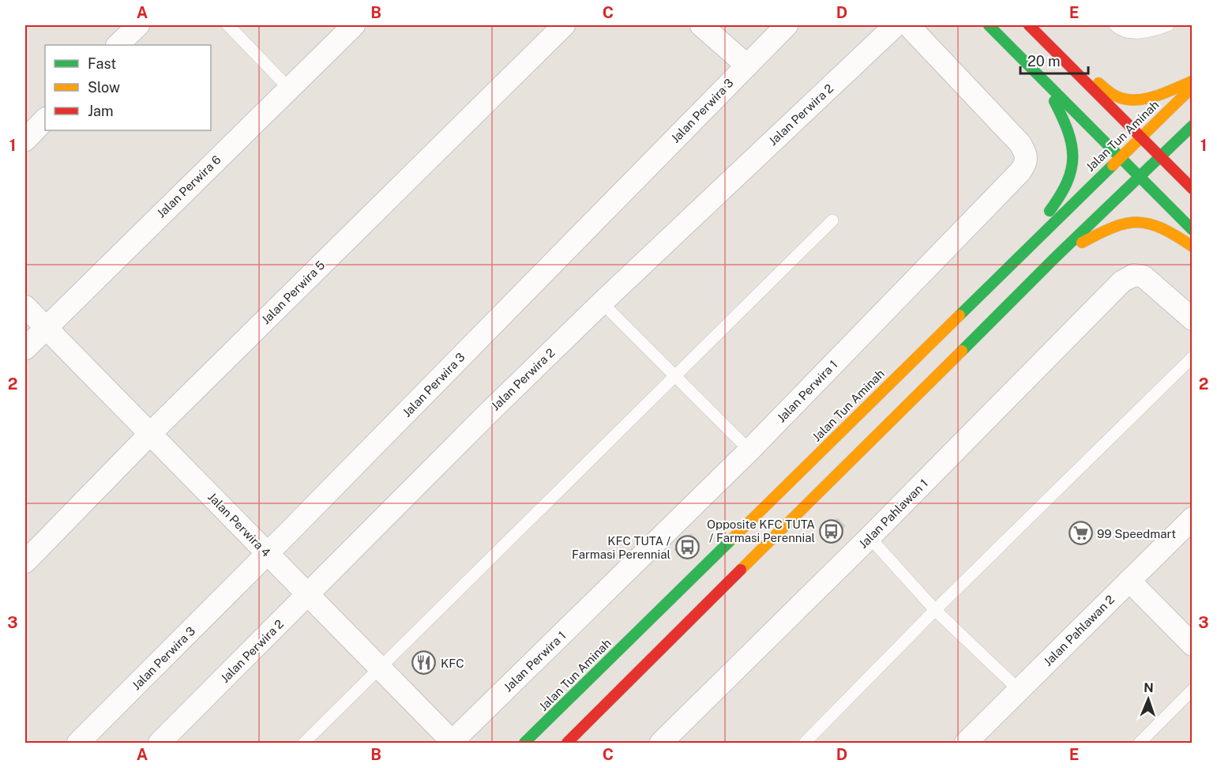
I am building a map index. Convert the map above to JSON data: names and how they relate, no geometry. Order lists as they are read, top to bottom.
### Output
{
  "streets": {
    "main road": ["Jalan Tun Aminah"],
    "street": [
      "Jalan Perwira 3",
      "Jalan Perwira 2",
      "Jalan Perwira 6",
      "Jalan Perwira 5",
      "Jalan Perwira 1",
      "Jalan Pahlawan 1",
      "Jalan Perwira 4",
      "Jalan Pahlawan 2"
    ]
  },
  "crossings": [
    ["Jalan Perwira 3", "Jalan Perwira 4"],
    ["Jalan Perwira 2", "Jalan Perwira 1"],
    ["Jalan Perwira 2", "Jalan Perwira 4"],
    ["Jalan Perwira 6", "Jalan Perwira 4"],
    ["Jalan Perwira 5", "Jalan Perwira 4"],
    ["Jalan Perwira 1", "Jalan Perwira 4"]
  ],
  "places": {
    "bus stop": ["Opposite KFC TUTA / Farmasi Perennial", "KFC TUTA / Farmasi Perennial"],
    "supermarket": ["99 Speedmart"],
    "restaurant": ["KFC"]
  },
  "legend": ["Fast", "Slow", "Jam"],
  "scale_bar": "20 m",
  "north": "top",
  "grid": {
    "columns": [
      "A",
      "B",
      "C",
      "D",
      "E"
    ],
    "rows": ["1", "2", "3"]
  }
}
